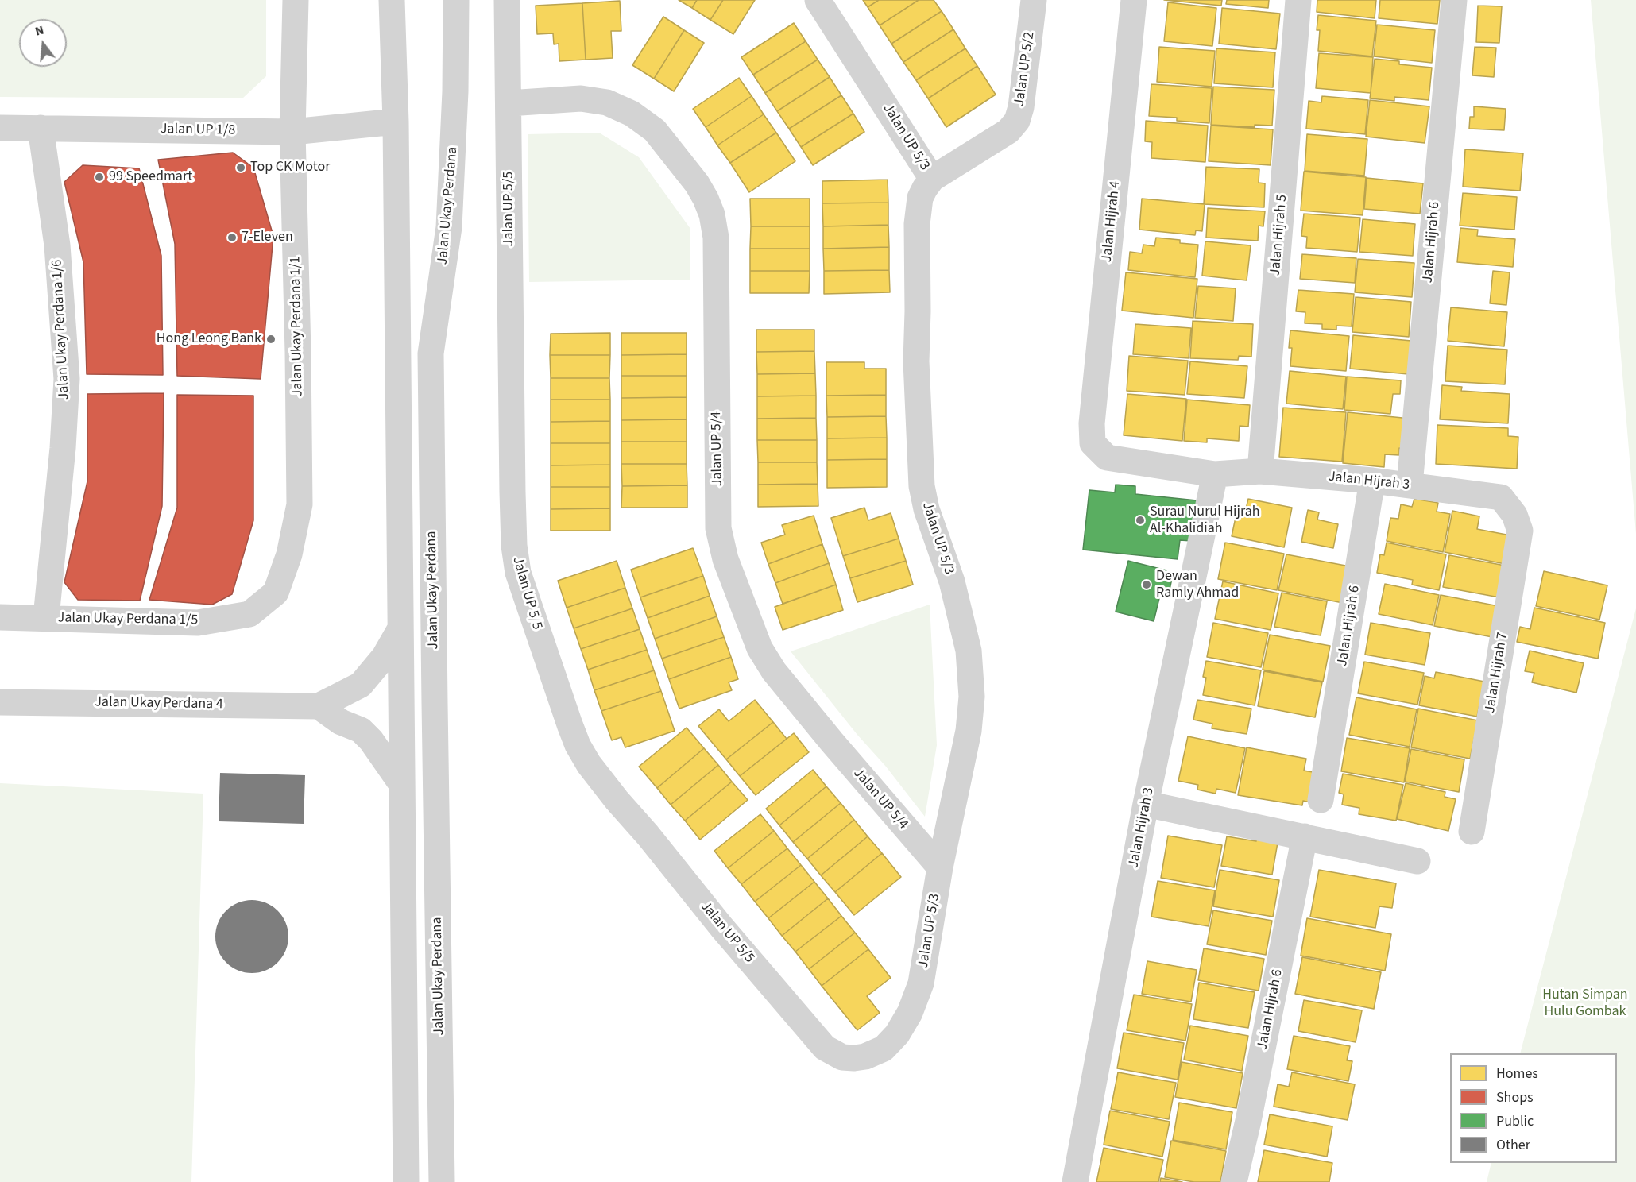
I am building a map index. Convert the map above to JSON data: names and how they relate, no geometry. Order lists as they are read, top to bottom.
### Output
{
  "streets": {
    "street": [
      "Jalan UP 5/2",
      "Jalan UP 1/8",
      "Jalan UP 5/3",
      "Jalan Ukay Perdana",
      "Jalan UP 5/5",
      "Jalan Hijrah 4",
      "Jalan Hijrah 5",
      "Jalan Hijrah 6",
      "Jalan Ukay Perdana 1/1",
      "Jalan Ukay Perdana 1/6",
      "Jalan UP 5/4",
      "Jalan Hijrah 3",
      "Jalan Ukay Perdana 1/5",
      "Jalan Hijrah 7",
      "Jalan Ukay Perdana 4"
    ]
  },
  "crossings": [
    ["Jalan UP 5/2", "Jalan UP 5/3"],
    ["Jalan UP 1/8", "Jalan Ukay Perdana 1/1"],
    ["Jalan UP 1/8", "Jalan Ukay Perdana 1/6"],
    ["Jalan UP 5/3", "Jalan UP 5/5"],
    ["Jalan UP 5/3", "Jalan UP 5/4"],
    ["Jalan UP 5/5", "Jalan UP 5/4"],
    ["Jalan Hijrah 4", "Jalan Hijrah 3"],
    ["Jalan Hijrah 5", "Jalan Hijrah 3"],
    ["Jalan Hijrah 6", "Jalan Hijrah 3"],
    ["Jalan Ukay Perdana 1/1", "Jalan Ukay Perdana 1/5"],
    ["Jalan Ukay Perdana 1/6", "Jalan Ukay Perdana 1/5"],
    ["Jalan Hijrah 3", "Jalan Hijrah 7"]
  ],
  "parks": ["Hutan Simpan Hulu Gombak"],
  "places": [
    "Top CK Motor",
    "99 Speedmart",
    "7-Eleven",
    "Hong Leong Bank",
    "Surau Nurul Hijrah Al-Khalidiah",
    "Dewan Ramly Ahmad"
  ],
  "legend": [
    "Homes",
    "Shops",
    "Public",
    "Other"
  ],
  "north": "top"
}
